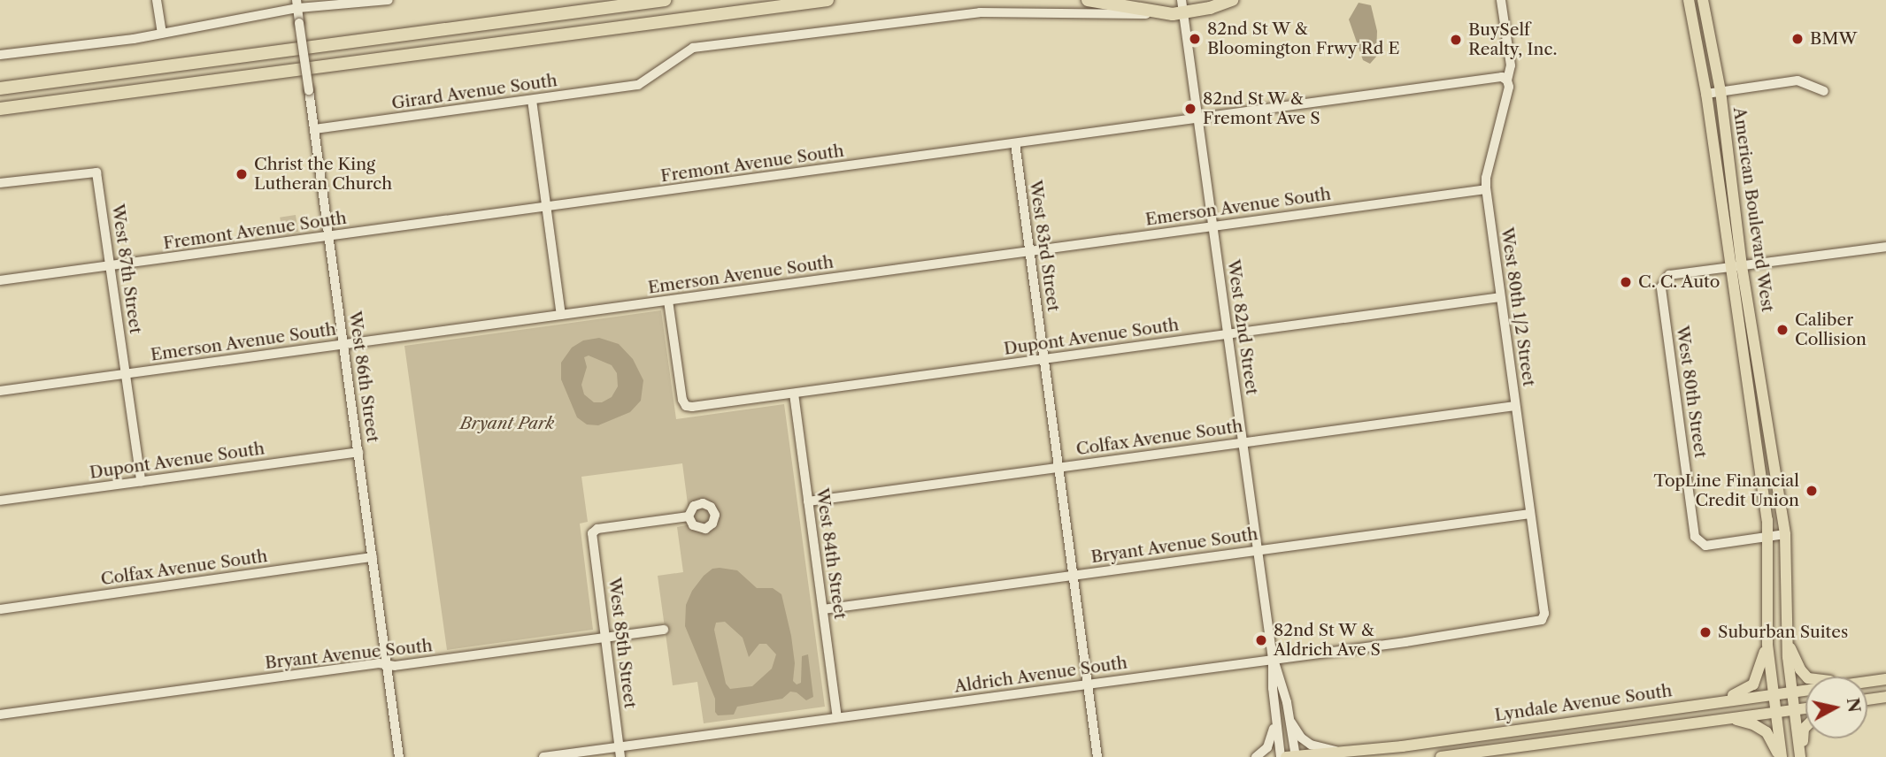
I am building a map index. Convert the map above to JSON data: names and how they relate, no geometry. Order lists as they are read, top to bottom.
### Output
{
  "streets": {
    "main road": ["American Boulevard West", "Lyndale Avenue South"],
    "street": [
      "Girard Avenue South",
      "Fremont Avenue South",
      "Emerson Avenue South",
      "West 83rd Street",
      "West 87th Street",
      "West 80th 1/2 Street",
      "West 82nd Street",
      "Dupont Avenue South",
      "West 86th Street",
      "West 80th Street",
      "Colfax Avenue South",
      "Bryant Avenue South",
      "West 84th Street",
      "West 85th Street",
      "Aldrich Avenue South"
    ]
  },
  "crossings": [
    ["Girard Avenue South", "West 86th Street"],
    ["Fremont Avenue South", "West 83rd Street"],
    ["Fremont Avenue South", "West 87th Street"],
    ["Fremont Avenue South", "West 80th 1/2 Street"],
    ["Fremont Avenue South", "West 82nd Street"],
    ["Fremont Avenue South", "West 86th Street"],
    ["Emerson Avenue South", "West 83rd Street"],
    ["Emerson Avenue South", "West 87th Street"],
    ["Emerson Avenue South", "West 80th 1/2 Street"],
    ["Emerson Avenue South", "West 82nd Street"],
    ["Emerson Avenue South", "Dupont Avenue South"],
    ["Emerson Avenue South", "West 86th Street"],
    ["American Boulevard West", "West 80th Street"],
    ["American Boulevard West", "Lyndale Avenue South"],
    ["West 83rd Street", "Dupont Avenue South"],
    ["West 83rd Street", "Colfax Avenue South"],
    ["West 83rd Street", "Bryant Avenue South"],
    ["West 83rd Street", "Aldrich Avenue South"],
    ["West 87th Street", "Dupont Avenue South"],
    ["West 80th 1/2 Street", "Dupont Avenue South"],
    ["West 80th 1/2 Street", "Colfax Avenue South"],
    ["West 80th 1/2 Street", "Bryant Avenue South"],
    ["West 80th 1/2 Street", "Aldrich Avenue South"],
    ["West 82nd Street", "Dupont Avenue South"],
    ["West 82nd Street", "Colfax Avenue South"],
    ["West 82nd Street", "Bryant Avenue South"],
    ["West 82nd Street", "Aldrich Avenue South"],
    ["West 82nd Street", "Lyndale Avenue South"],
    ["Dupont Avenue South", "West 86th Street"],
    ["Dupont Avenue South", "West 84th Street"],
    ["West 86th Street", "Colfax Avenue South"],
    ["West 86th Street", "Bryant Avenue South"],
    ["Colfax Avenue South", "West 84th Street"],
    ["Bryant Avenue South", "West 84th Street"],
    ["Bryant Avenue South", "West 85th Street"],
    ["West 84th Street", "Aldrich Avenue South"],
    ["West 85th Street", "Aldrich Avenue South"]
  ],
  "parks": ["Bryant Park"],
  "places": [
    "82nd St W & Bloomington Frwy Rd E",
    "BMW",
    "BuySelf Realty, Inc.",
    "82nd St W & Fremont Ave S",
    "Christ the King Lutheran Church",
    "C. C. Auto",
    "Caliber Collision",
    "TopLine Financial Credit Union",
    "Suburban Suites",
    "82nd St W & Aldrich Ave S"
  ],
  "north": "right"
}
